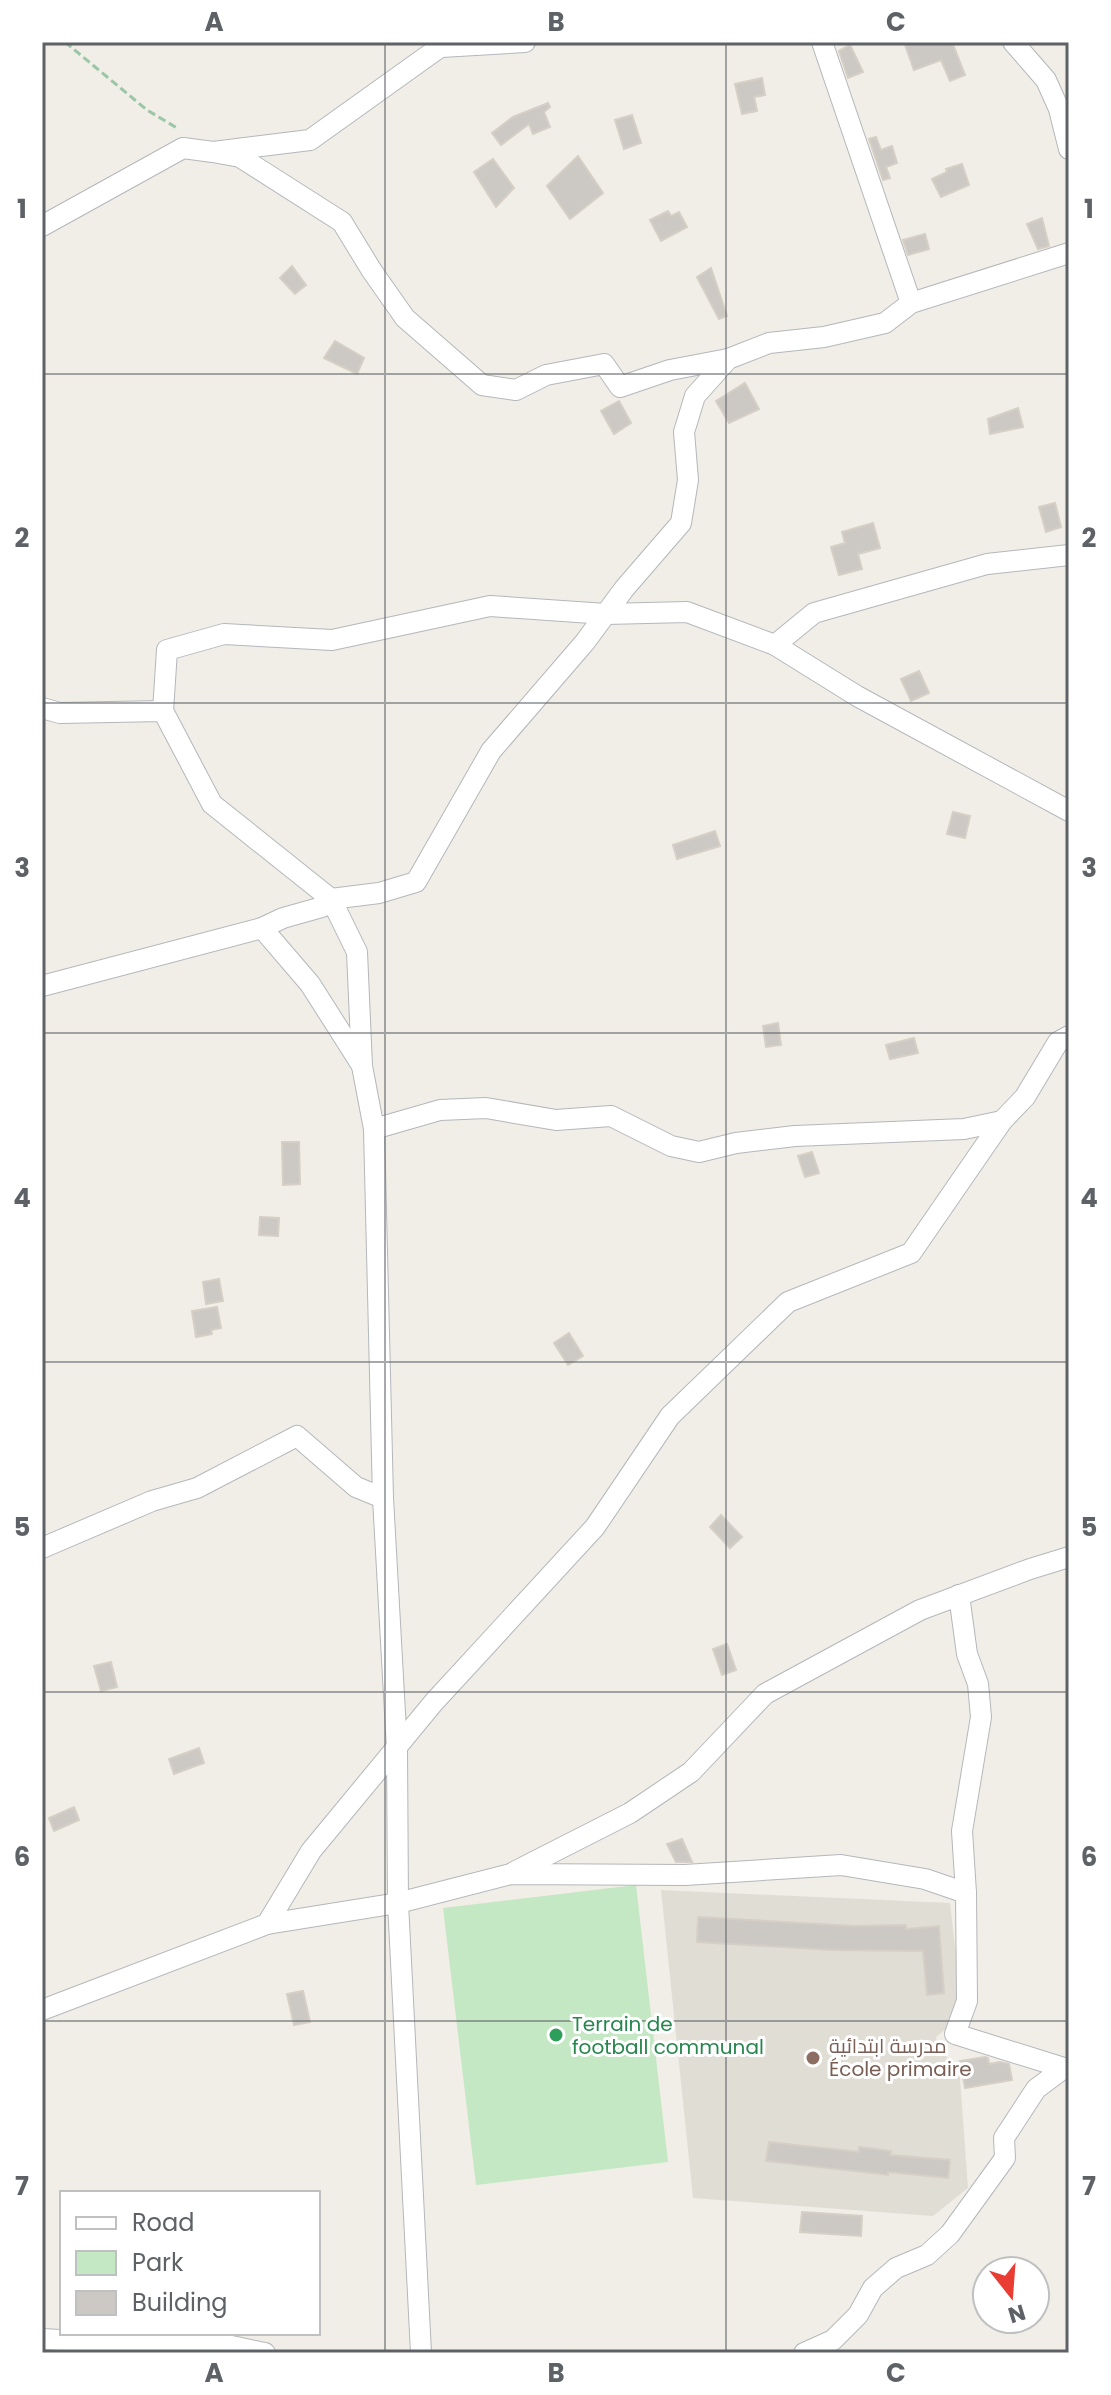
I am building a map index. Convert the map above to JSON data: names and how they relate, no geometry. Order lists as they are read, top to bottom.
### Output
{
  "places": ["Terrain de football communal", "مدرسة ابتدائية École primaire"],
  "legend": ["Road", "Park", "Building"],
  "north": "bottom",
  "grid": {
    "columns": ["A", "B", "C"],
    "rows": [
      "1",
      "2",
      "3",
      "4",
      "5",
      "6",
      "7"
    ]
  }
}
